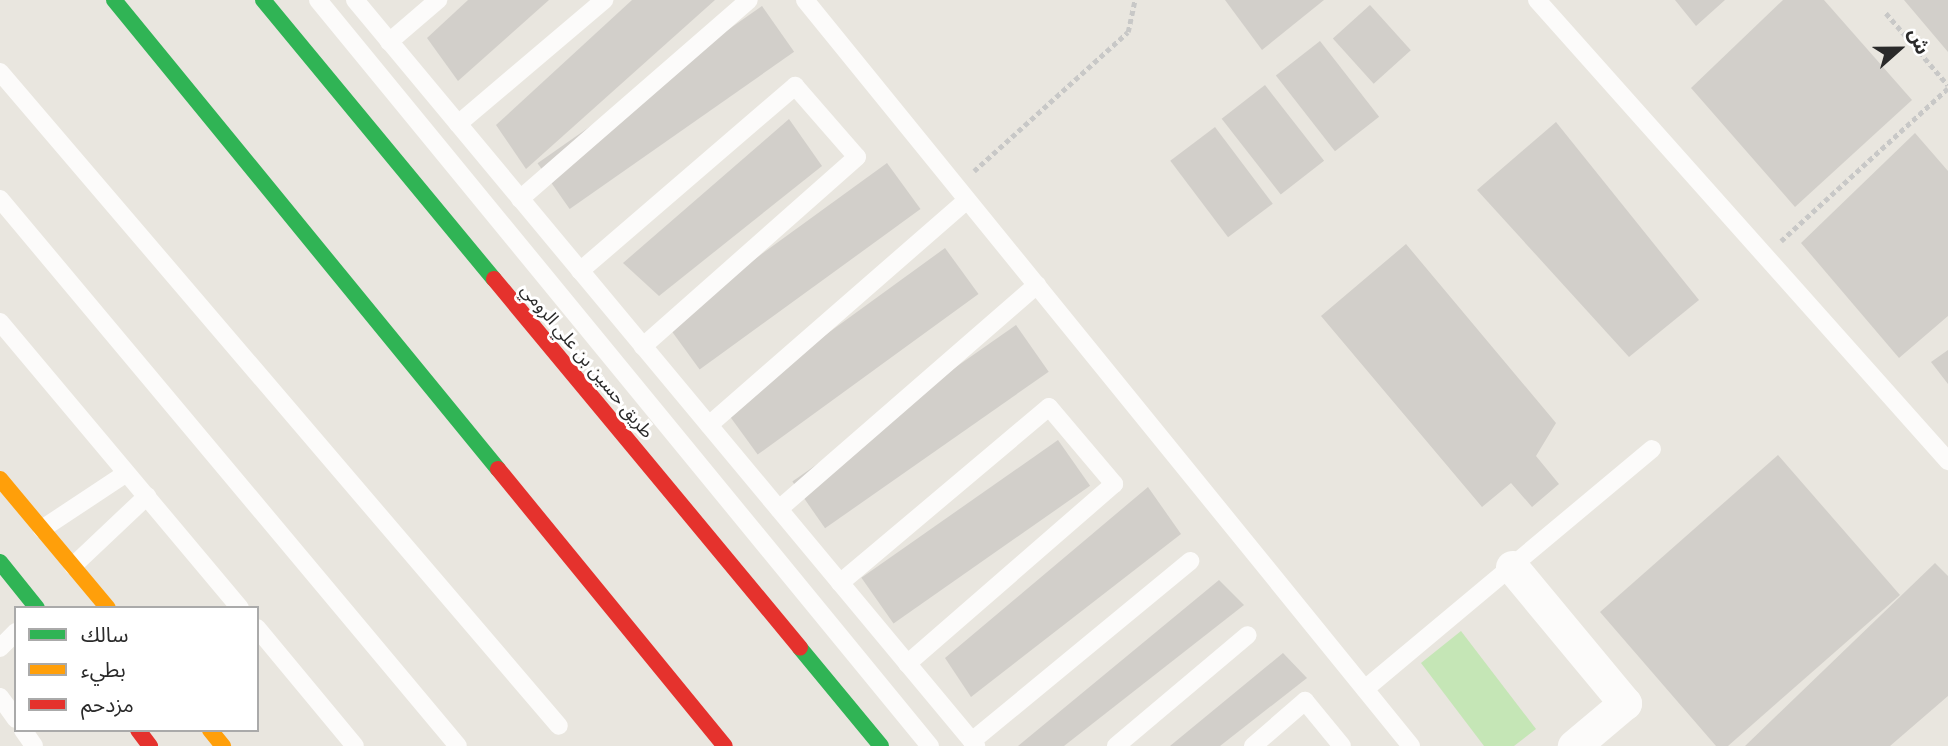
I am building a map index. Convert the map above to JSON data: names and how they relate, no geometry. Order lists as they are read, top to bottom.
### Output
{
  "streets": {
    "main road": ["طريق حسين بن علي الرومي"]
  },
  "legend": ["سالك", "بطيء", "مزدحم"],
  "north": "right"
}
